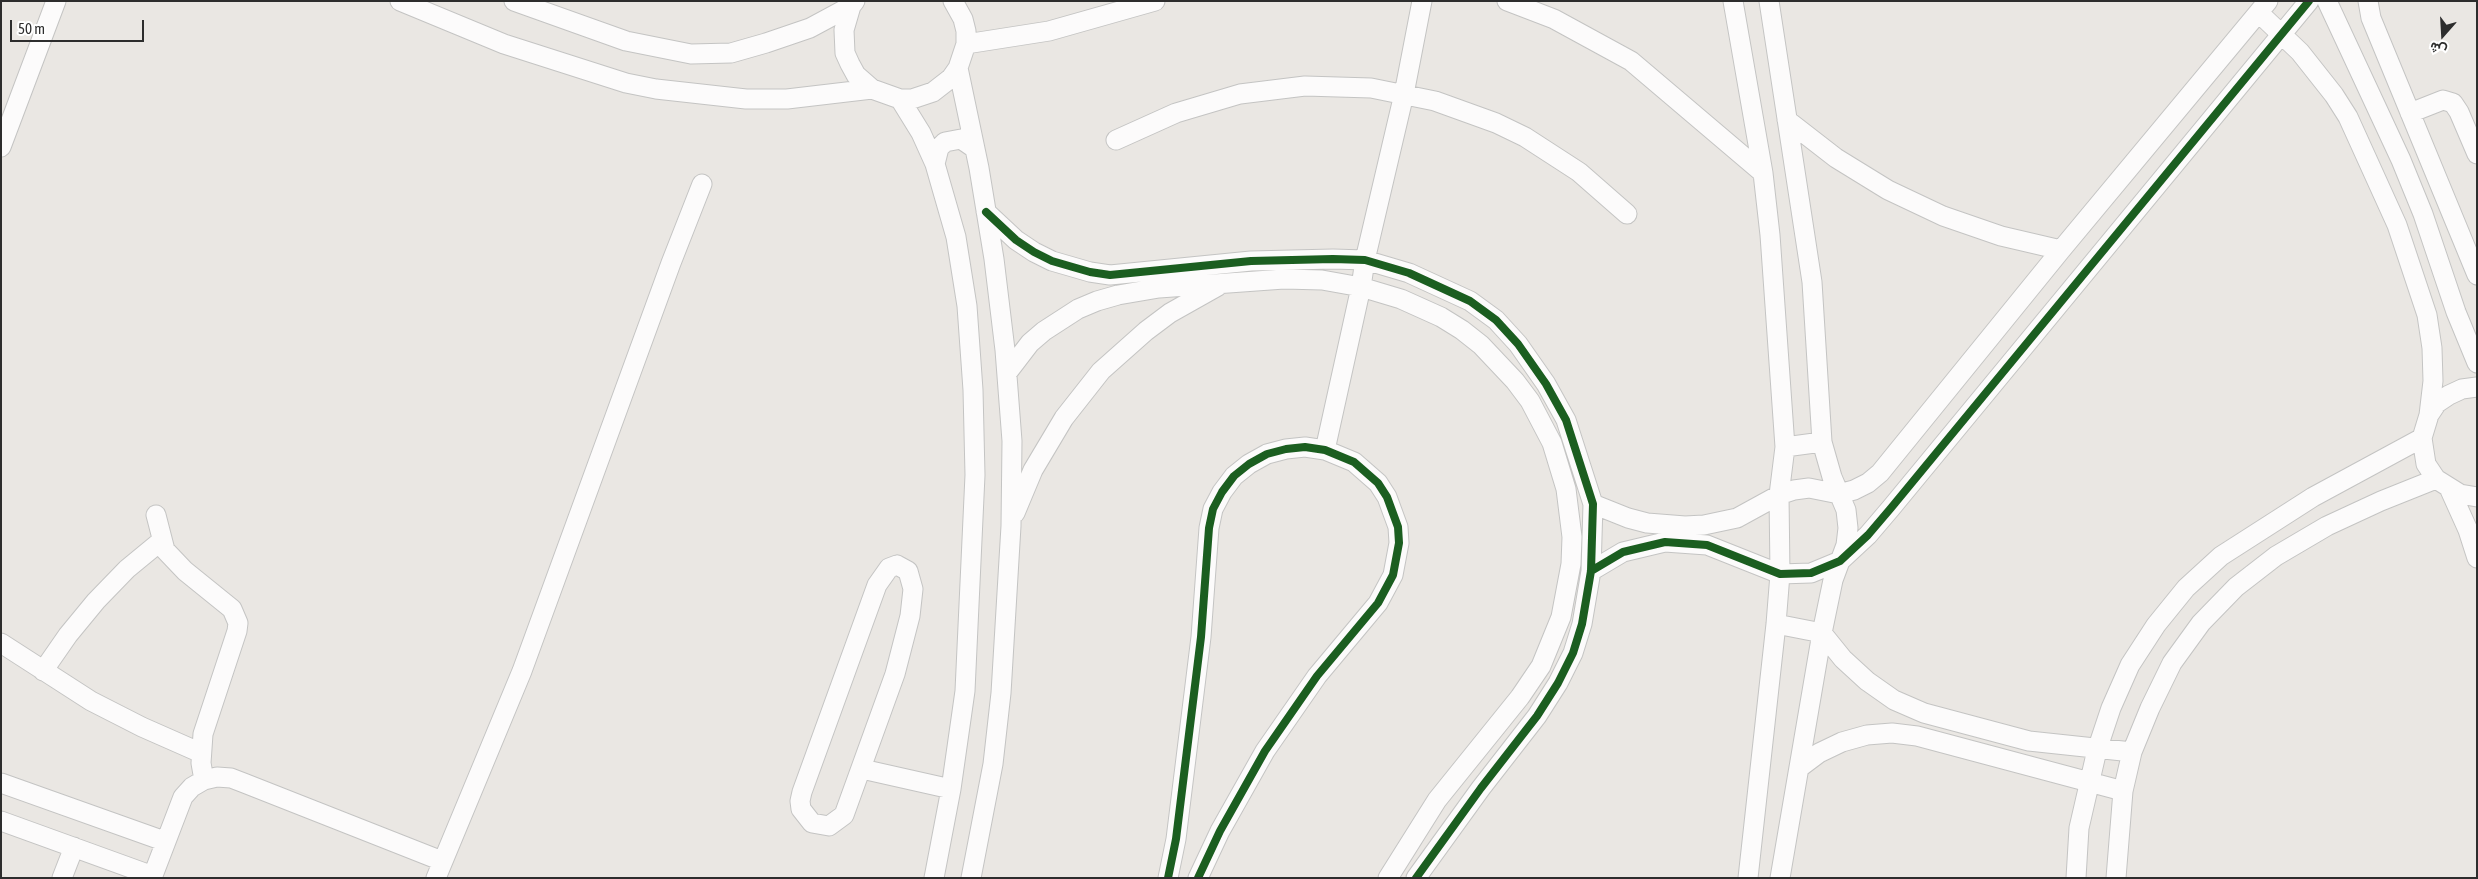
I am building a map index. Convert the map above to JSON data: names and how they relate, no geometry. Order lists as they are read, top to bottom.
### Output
{
  "scale_bar": "50 m",
  "north": "bottom"
}
